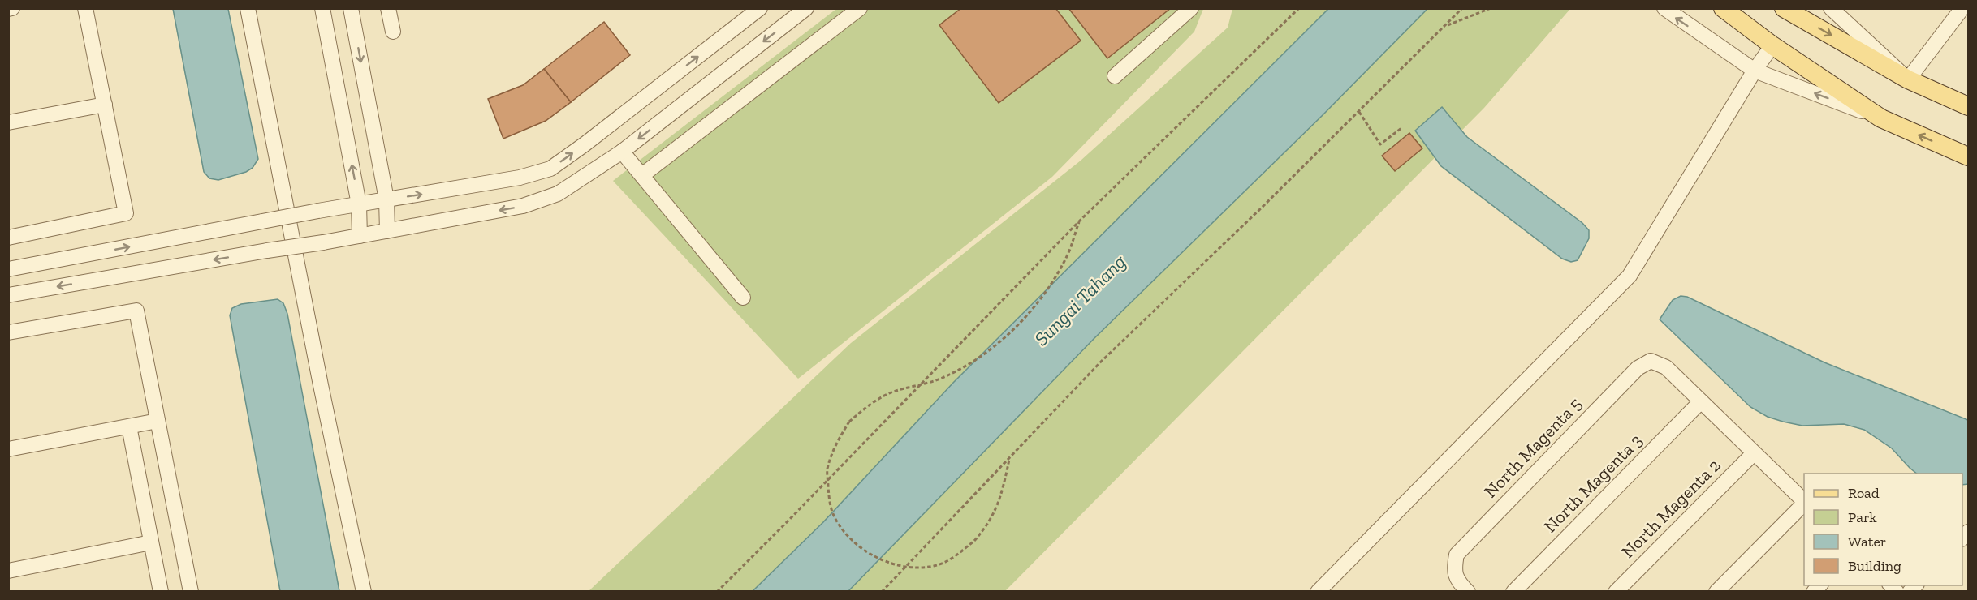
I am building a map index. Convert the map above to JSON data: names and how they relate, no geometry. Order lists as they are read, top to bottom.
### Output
{
  "streets": {
    "street": ["North Magenta 5", "North Magenta 3", "North Magenta 2"]
  },
  "crossings": [
    ["North Magenta 5", "North Magenta 3"]
  ],
  "water": ["Sungai Tahang"],
  "legend": [
    "Road",
    "Park",
    "Water",
    "Building"
  ]
}
